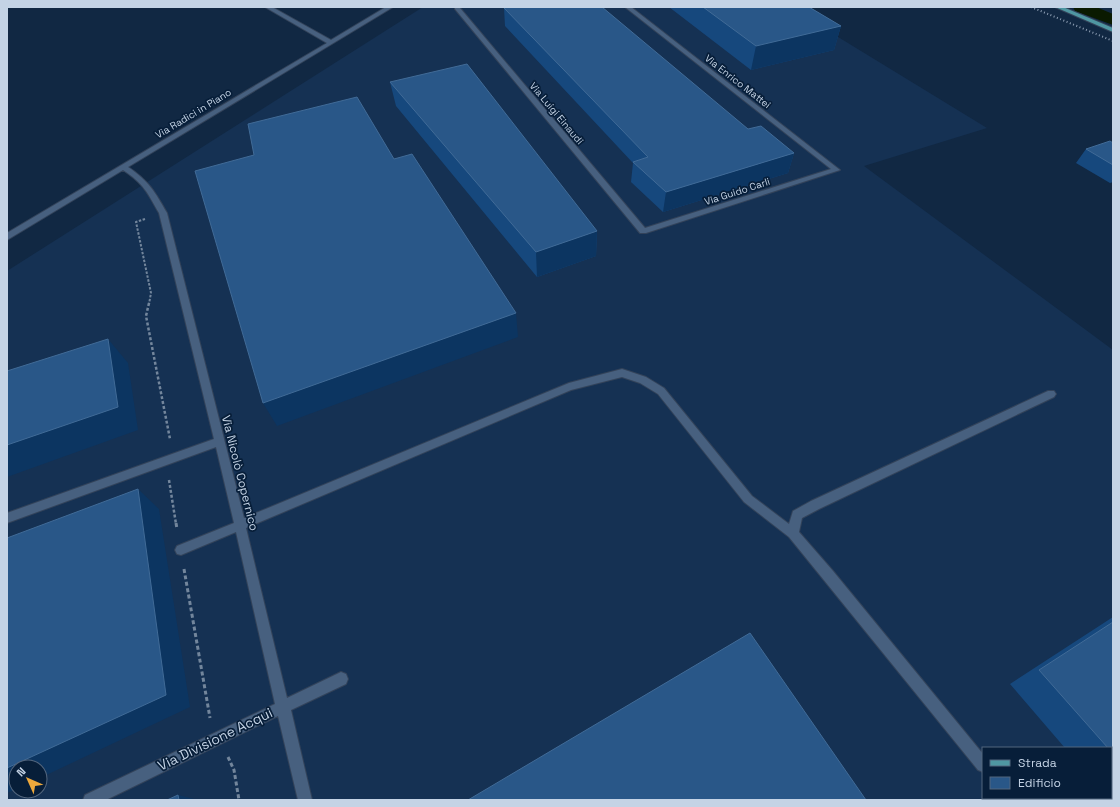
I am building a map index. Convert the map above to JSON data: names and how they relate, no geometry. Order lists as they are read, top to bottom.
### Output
{
  "streets": {
    "street": [
      "Via Enrico Mattei",
      "Via Radici in Piano",
      "Via Luigi Einaudi",
      "Via Guido Carli",
      "Via Nicolò Copernico",
      "Via Divisione Acqui"
    ]
  },
  "crossings": [
    ["Via Enrico Mattei", "Via Guido Carli"],
    ["Via Radici in Piano", "Via Nicolò Copernico"],
    ["Via Luigi Einaudi", "Via Guido Carli"],
    ["Via Nicolò Copernico", "Via Divisione Acqui"]
  ],
  "legend": ["Strada", "Edificio"],
  "north": "top left"
}
